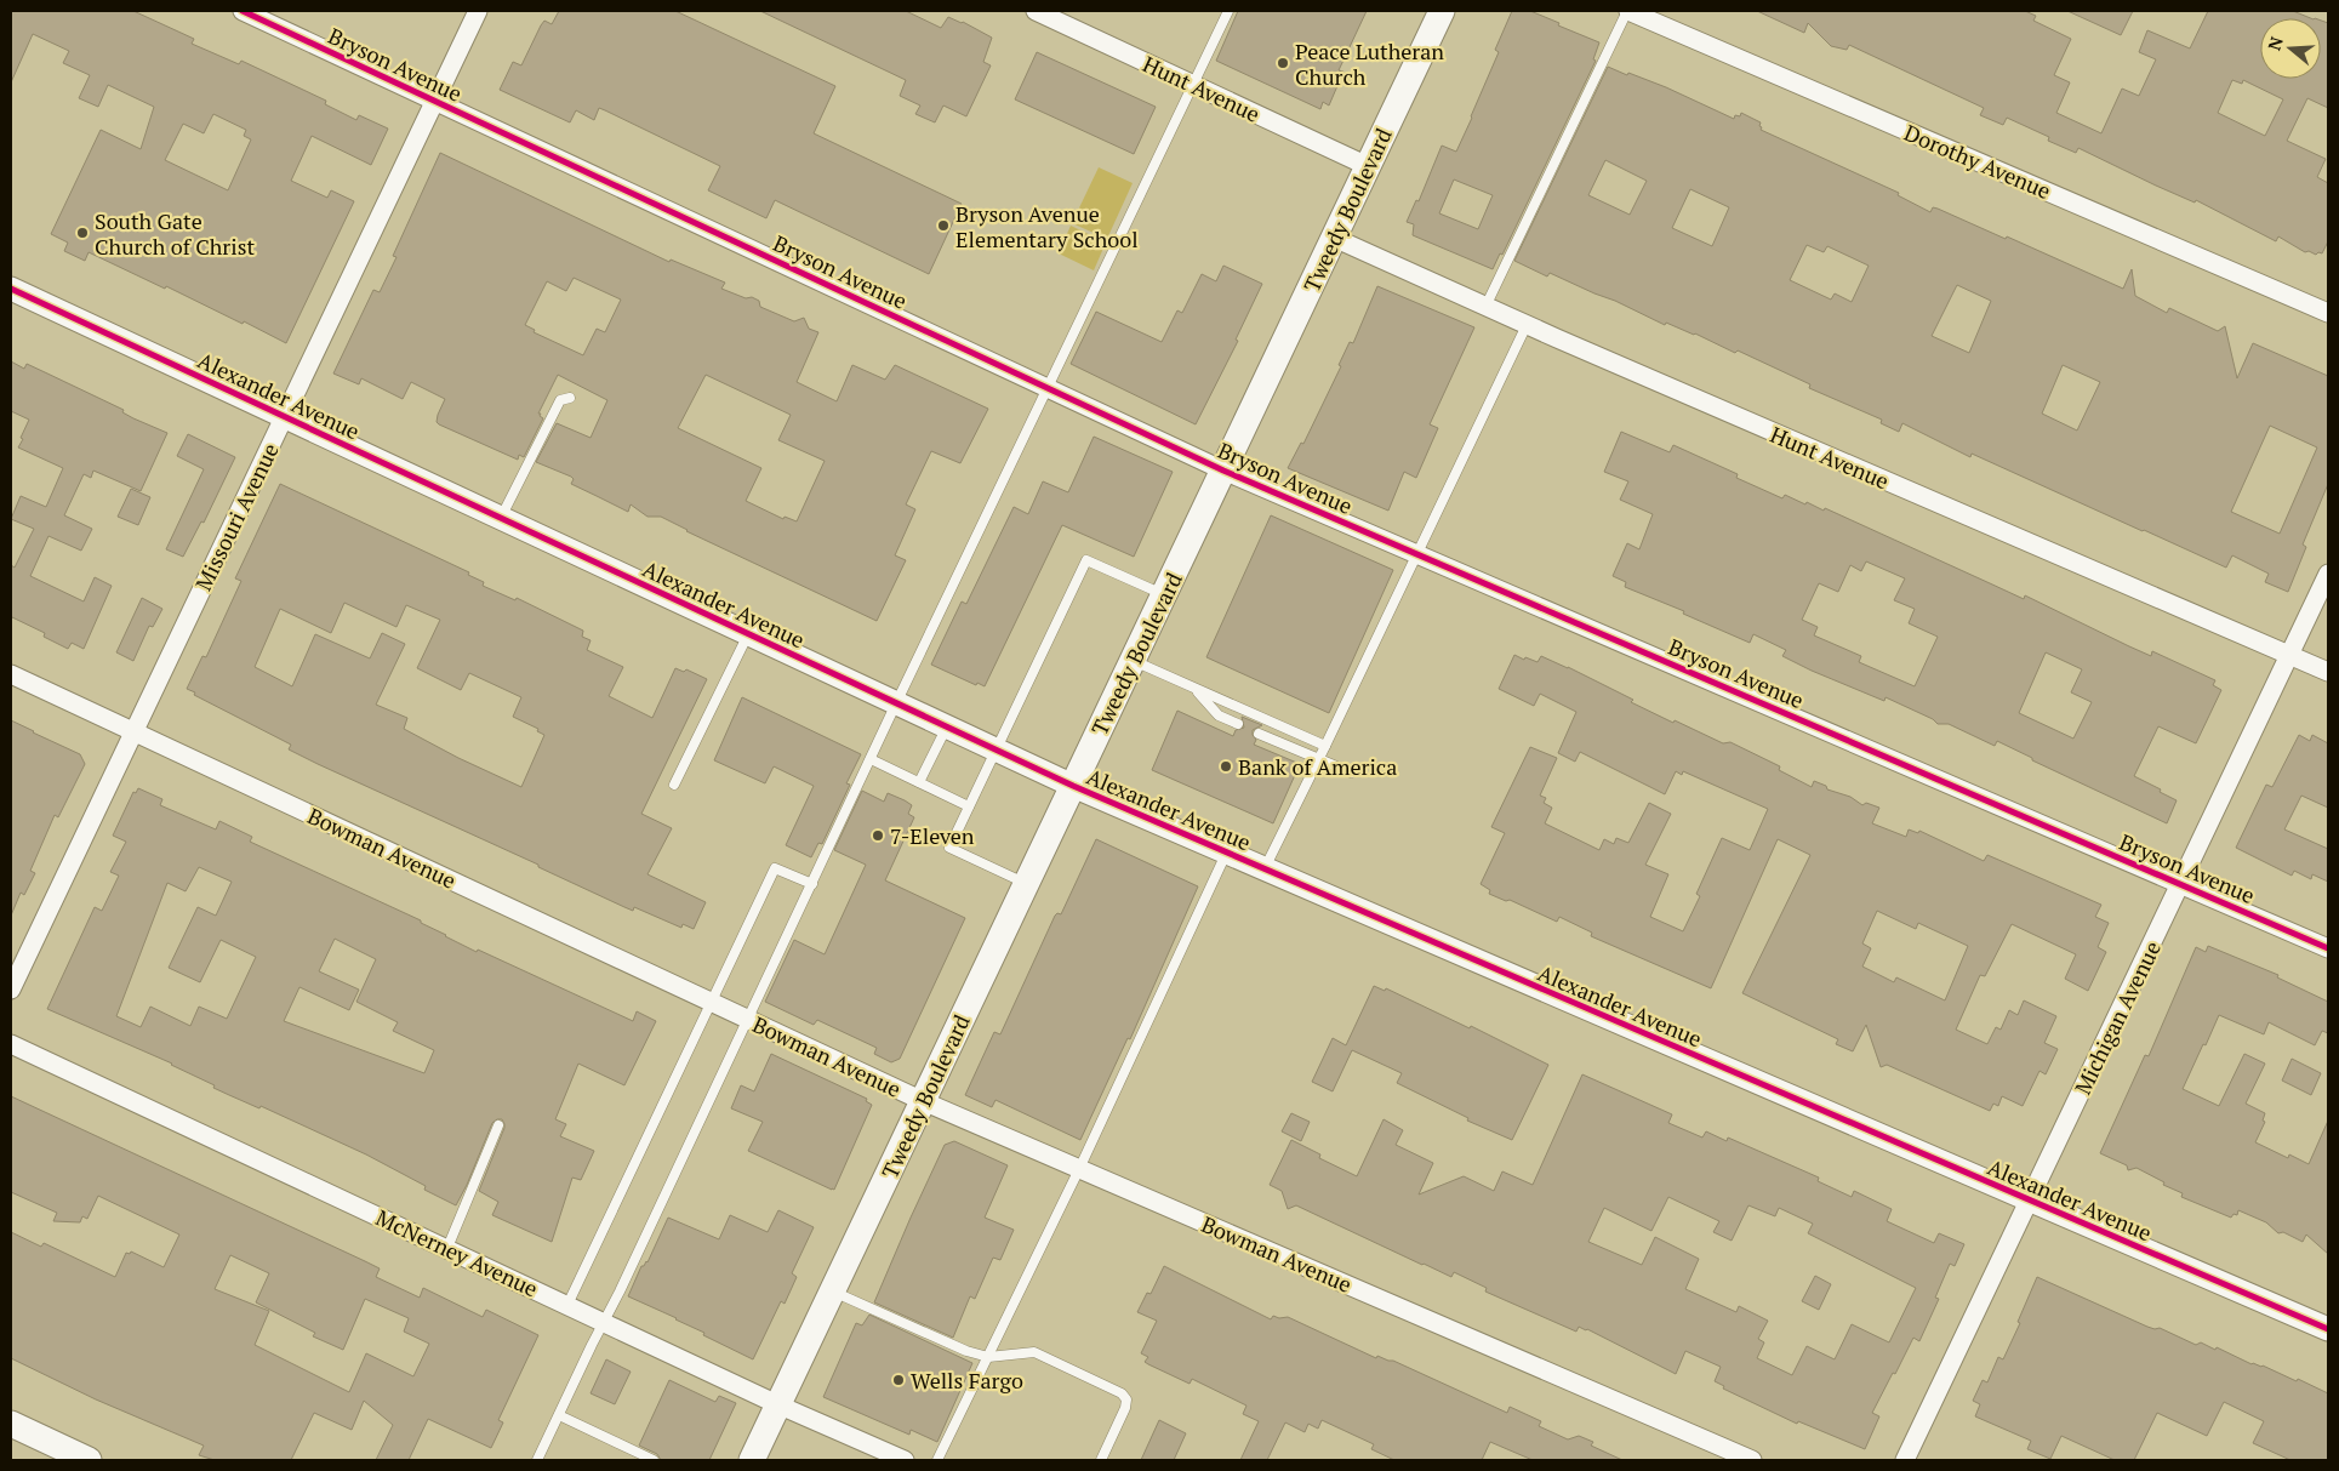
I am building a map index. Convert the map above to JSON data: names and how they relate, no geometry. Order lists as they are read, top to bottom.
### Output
{
  "streets": {
    "main road": ["Tweedy Boulevard"],
    "street": [
      "Bryson Avenue",
      "Hunt Avenue",
      "Dorothy Avenue",
      "Alexander Avenue",
      "Missouri Avenue",
      "Bowman Avenue",
      "Michigan Avenue",
      "McNerney Avenue"
    ]
  },
  "crossings": [
    ["Bryson Avenue", "Tweedy Boulevard"],
    ["Bryson Avenue", "Missouri Avenue"],
    ["Bryson Avenue", "Michigan Avenue"],
    ["Hunt Avenue", "Tweedy Boulevard"],
    ["Hunt Avenue", "Michigan Avenue"],
    ["Tweedy Boulevard", "Alexander Avenue"],
    ["Tweedy Boulevard", "Bowman Avenue"],
    ["Tweedy Boulevard", "McNerney Avenue"],
    ["Alexander Avenue", "Missouri Avenue"],
    ["Alexander Avenue", "Michigan Avenue"],
    ["Missouri Avenue", "Bowman Avenue"]
  ],
  "places": [
    "Peace Lutheran Church",
    "Bryson Avenue Elementary School",
    "South Gate Church of Christ",
    "Bank of America",
    "7-Eleven",
    "Wells Fargo"
  ],
  "north": "left"
}
